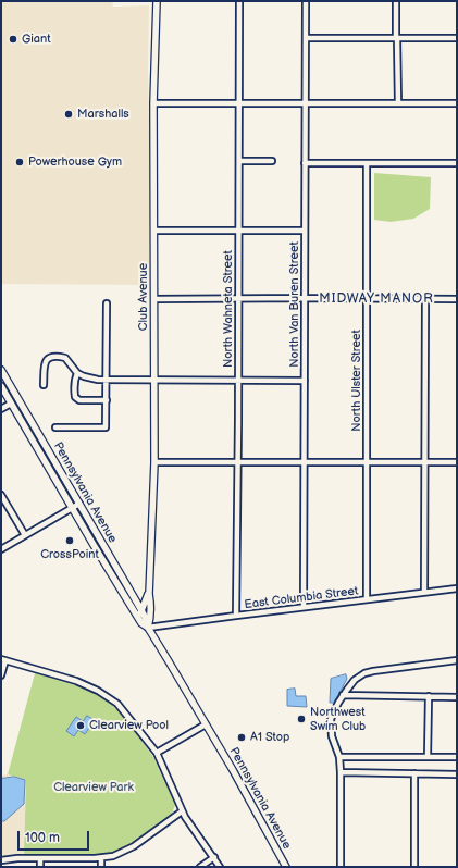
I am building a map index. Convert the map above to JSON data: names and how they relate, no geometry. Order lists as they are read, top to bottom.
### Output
{
  "streets": {
    "street": [
      "Club Avenue",
      "North Van Buren Street",
      "North Wahneta Street",
      "North Ulster Street",
      "Pennsylvania Avenue",
      "East Columbia Street"
    ]
  },
  "crossings": [
    ["Club Avenue", "Pennsylvania Avenue"],
    ["Club Avenue", "East Columbia Street"],
    ["North Van Buren Street", "East Columbia Street"],
    ["North Wahneta Street", "East Columbia Street"],
    ["North Ulster Street", "East Columbia Street"],
    ["Pennsylvania Avenue", "East Columbia Street"]
  ],
  "districts": ["MIDWAY MANOR"],
  "parks": ["Clearview Park"],
  "places": [
    "Giant",
    "Marshalls",
    "Powerhouse Gym",
    "CrossPoint",
    "Northwest Swim Club",
    "Clearview Pool",
    "A1 Stop"
  ],
  "scale_bar": "100 m"
}
